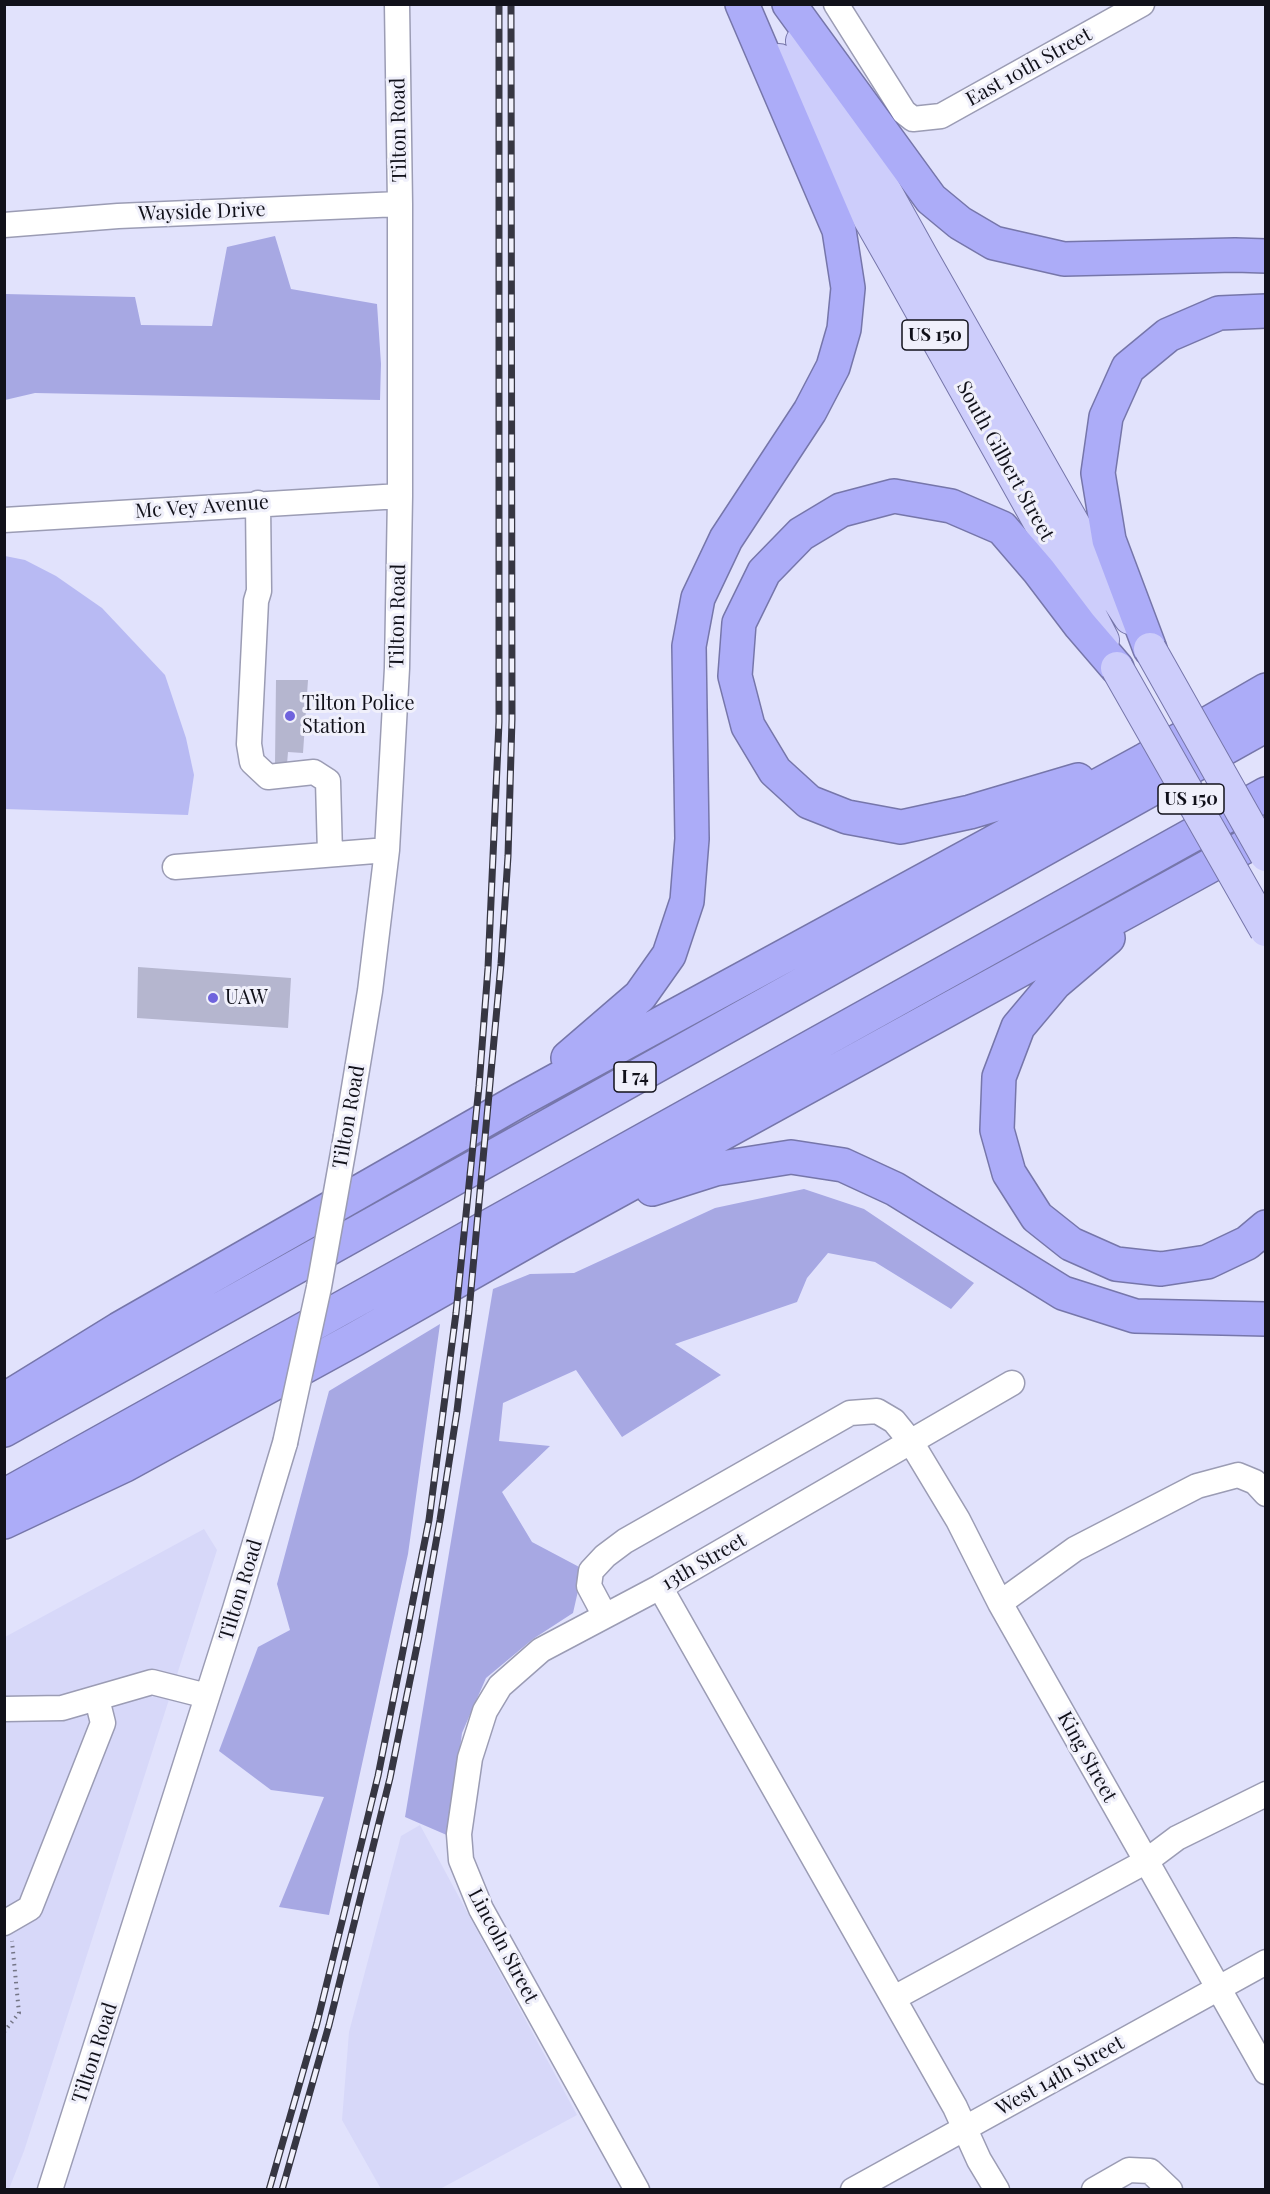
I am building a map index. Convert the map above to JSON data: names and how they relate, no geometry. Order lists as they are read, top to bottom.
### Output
{
  "streets": {
    "highway": ["I 74"],
    "main road": ["US 150", "South Gilbert Street"],
    "street": [
      "East 10th Street",
      "Tilton Road",
      "Wayside Drive",
      "Mc Vey Avenue",
      "13th Street",
      "King Street",
      "Lincoln Street",
      "West 14th Street"
    ]
  },
  "crossings": [
    ["Tilton Road", "Wayside Drive"],
    ["Tilton Road", "Mc Vey Avenue"],
    ["US 150", "South Gilbert Street"],
    ["13th Street", "King Street"],
    ["13th Street", "Lincoln Street"],
    ["King Street", "West 14th Street"]
  ],
  "places": ["Tilton Police Station", "UAW"]
}
